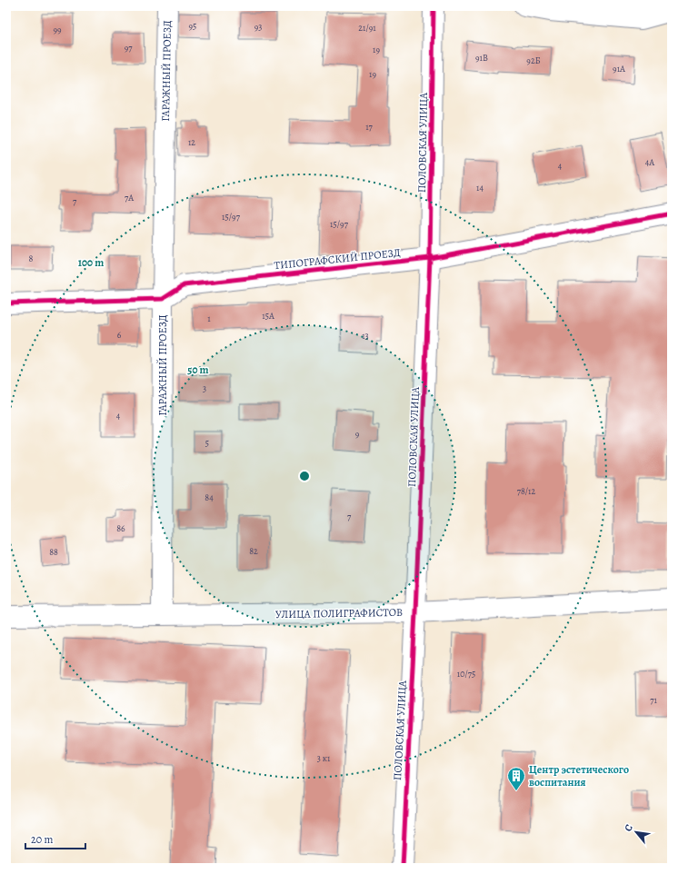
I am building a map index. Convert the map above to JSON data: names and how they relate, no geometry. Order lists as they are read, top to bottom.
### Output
{
  "streets": {
    "street": [
      "ГАРАЖНЫЙ ПРОЕЗД",
      "ПОЛОВСКАЯ УЛИЦА",
      "ТИПОГРАФСКИЙ ПРОЕЗД",
      "УЛИЦА ПОЛИГРАФИСТОВ"
    ]
  },
  "crossings": [
    ["ГАРАЖНЫЙ ПРОЕЗД", "ТИПОГРАФСКИЙ ПРОЕЗД"],
    ["ГАРАЖНЫЙ ПРОЕЗД", "УЛИЦА ПОЛИГРАФИСТОВ"],
    ["ПОЛОВСКАЯ УЛИЦА", "ТИПОГРАФСКИЙ ПРОЕЗД"],
    ["ПОЛОВСКАЯ УЛИЦА", "УЛИЦА ПОЛИГРАФИСТОВ"]
  ],
  "places": {
    "building": ["Центр эстетического воспитания"]
  },
  "house_numbers": [
    "95",
    "93",
    "21/91",
    "99",
    "97",
    "19",
    "91В",
    "92Б",
    "91А",
    "19",
    "17",
    "12",
    "4А",
    "4",
    "14",
    "7А",
    "7",
    "15/97",
    "15/97",
    "8",
    "15А",
    "1",
    "6",
    "13",
    "3",
    "4",
    "9",
    "5",
    "78/12",
    "84",
    "7",
    "86",
    "82",
    "88",
    "10/75",
    "71",
    "3 к1"
  ],
  "scale_bar": "20 m",
  "north": "top left",
  "rings": ["100 m", "50 m"]
}
